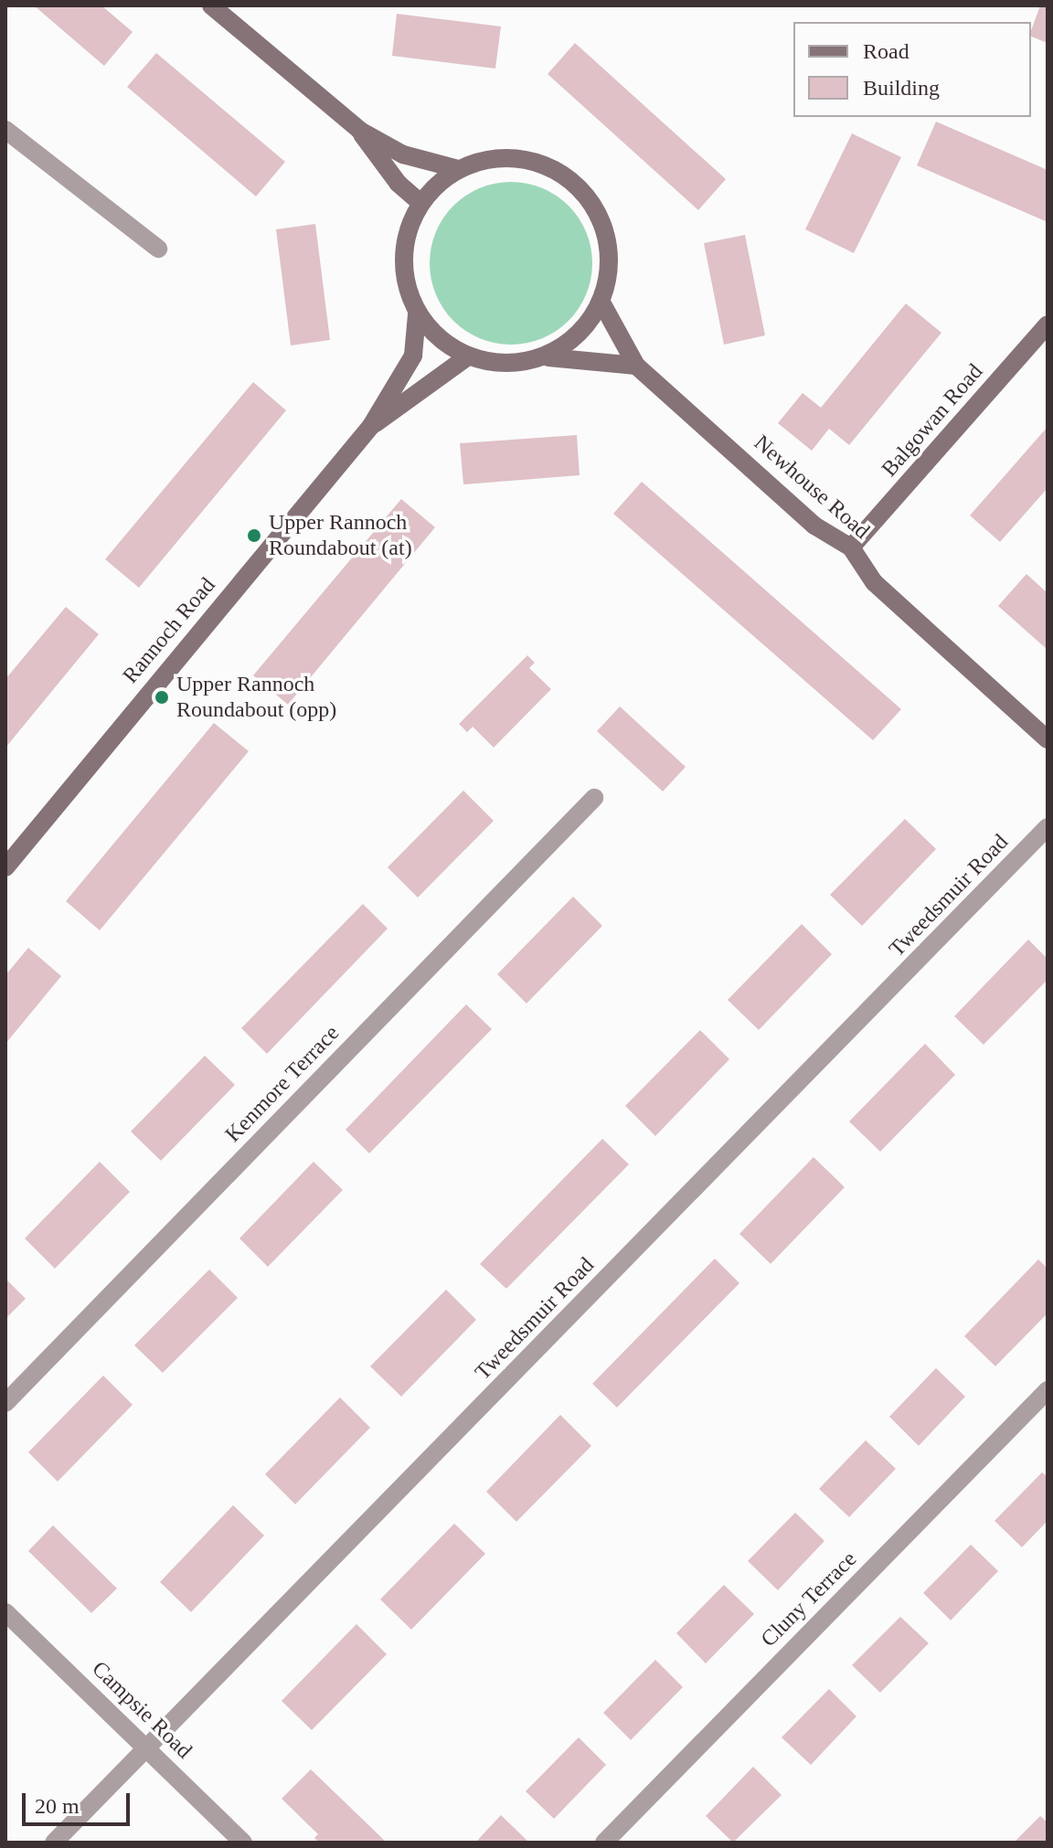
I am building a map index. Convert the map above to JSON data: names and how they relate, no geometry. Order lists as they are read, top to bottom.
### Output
{
  "streets": {
    "street": [
      "Balgowan Road",
      "Newhouse Road",
      "Rannoch Road",
      "Tweedsmuir Road",
      "Kenmore Terrace",
      "Cluny Terrace",
      "Campsie Road"
    ]
  },
  "crossings": [
    ["Balgowan Road", "Newhouse Road"],
    ["Newhouse Road", "Rannoch Road"],
    ["Tweedsmuir Road", "Campsie Road"]
  ],
  "places": ["Upper Rannoch Roundabout (at)", "Upper Rannoch Roundabout (opp)"],
  "legend": ["Road", "Building"],
  "scale_bar": "20 m"
}
